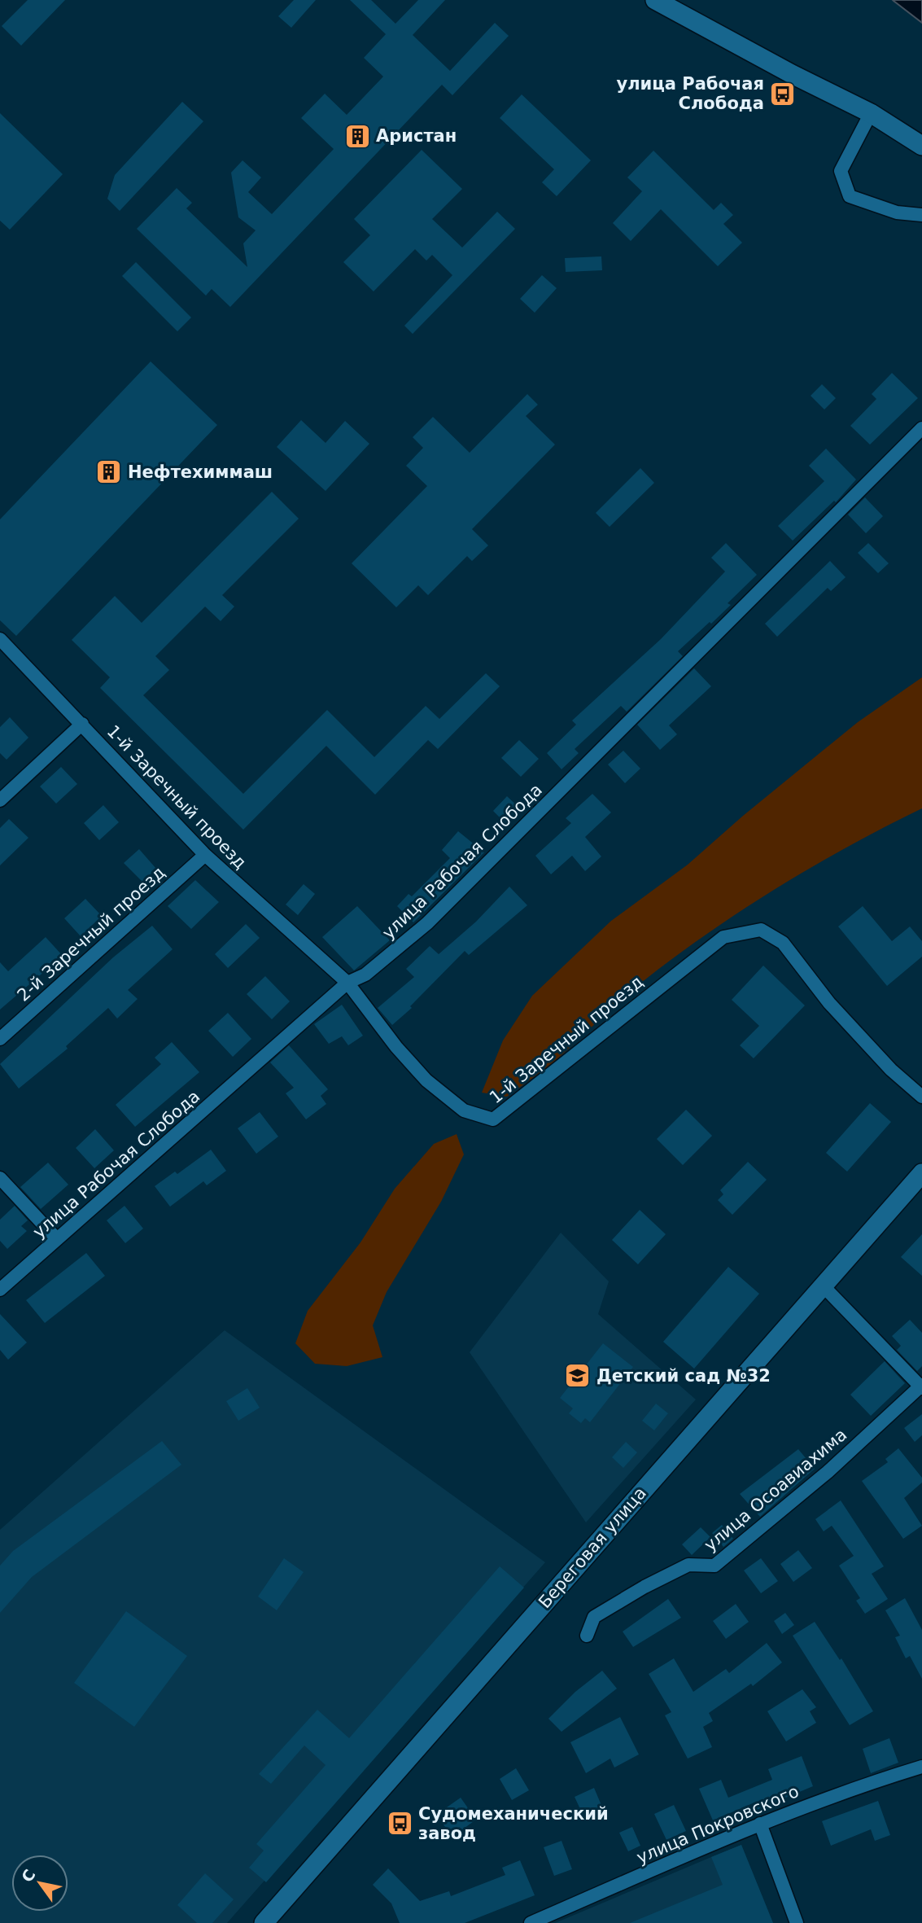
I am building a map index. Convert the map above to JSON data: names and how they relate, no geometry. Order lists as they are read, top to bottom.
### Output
{
  "streets": {
    "main road": ["Береговая улица"],
    "street": [
      "1-й Заречный проезд",
      "улица Рабочая Слобода",
      "2-й Заречный проезд",
      "улица Осоавиахима",
      "улица Покровского"
    ]
  },
  "crossings": [
    ["1-й Заречный проезд", "улица Рабочая Слобода"],
    ["1-й Заречный проезд", "2-й Заречный проезд"]
  ],
  "places": {
    "bus stop": ["улица Рабочая Слобода", "Судомеханический завод"],
    "building": ["Аристан", "Нефтехиммаш"],
    "school or university": ["Детский сад №32"]
  },
  "north": "top left"
}
